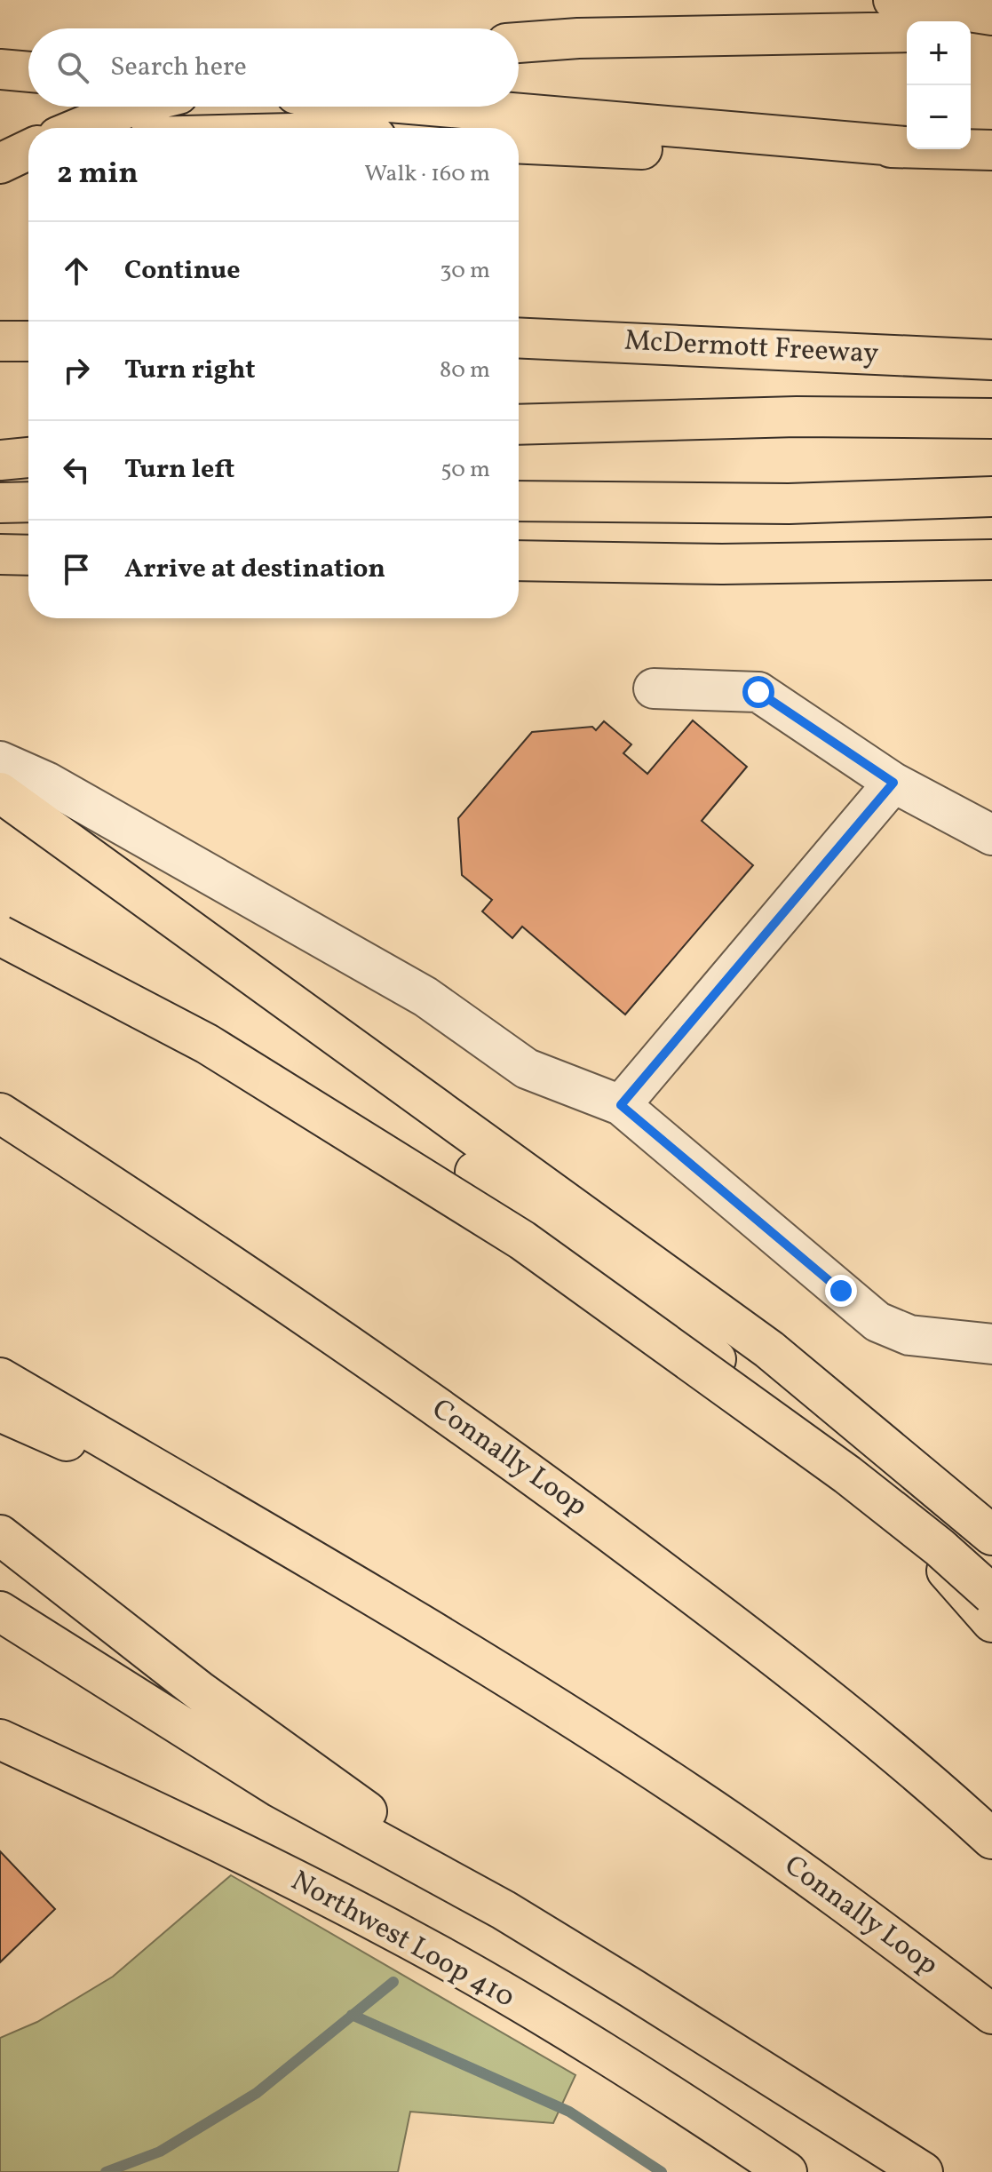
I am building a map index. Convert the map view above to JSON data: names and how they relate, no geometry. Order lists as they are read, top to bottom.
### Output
{
  "streets": {
    "main road": ["McDermott Freeway", "Connally Loop", "Northwest Loop 410"]
  },
  "page": {
    "map_buttons": ["+", "−"],
    "search": "Search here",
    "heading": ["2 min", "Walk · 160 m"],
    "list": [
      ["Continue", "30 m"],
      ["Turn right", "80 m"],
      ["Turn left", "50 m"],
      "Arrive at destination"
    ]
  }
}
